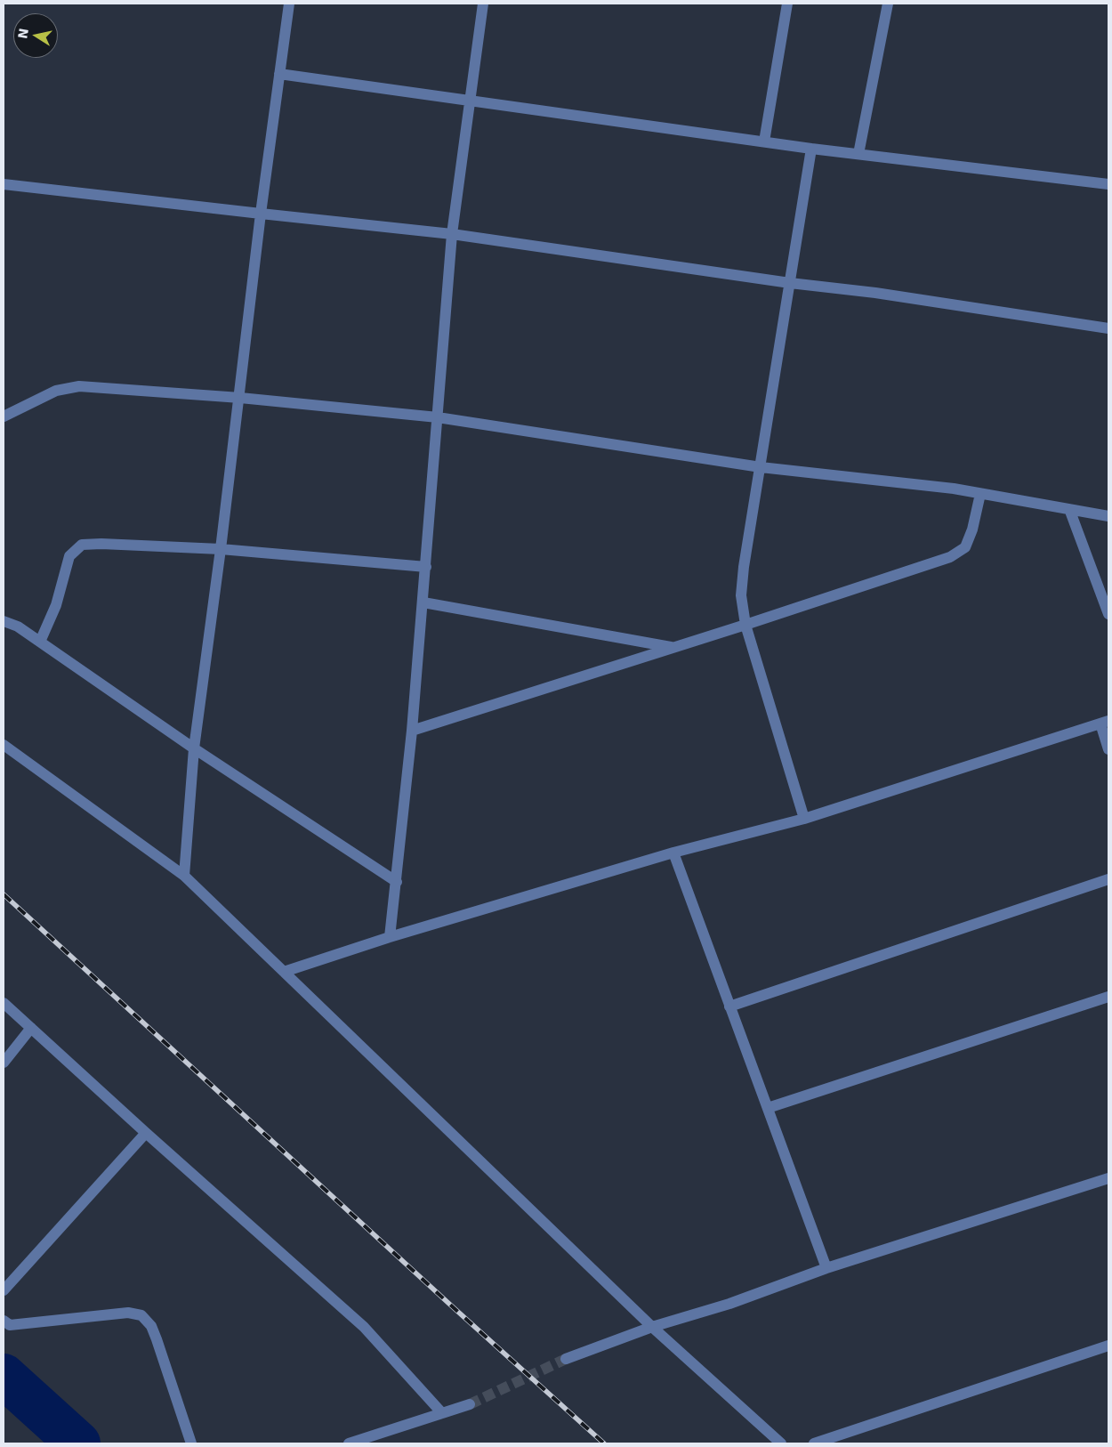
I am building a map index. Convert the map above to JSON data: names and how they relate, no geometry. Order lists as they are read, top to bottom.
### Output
{
  "north": "left"
}
